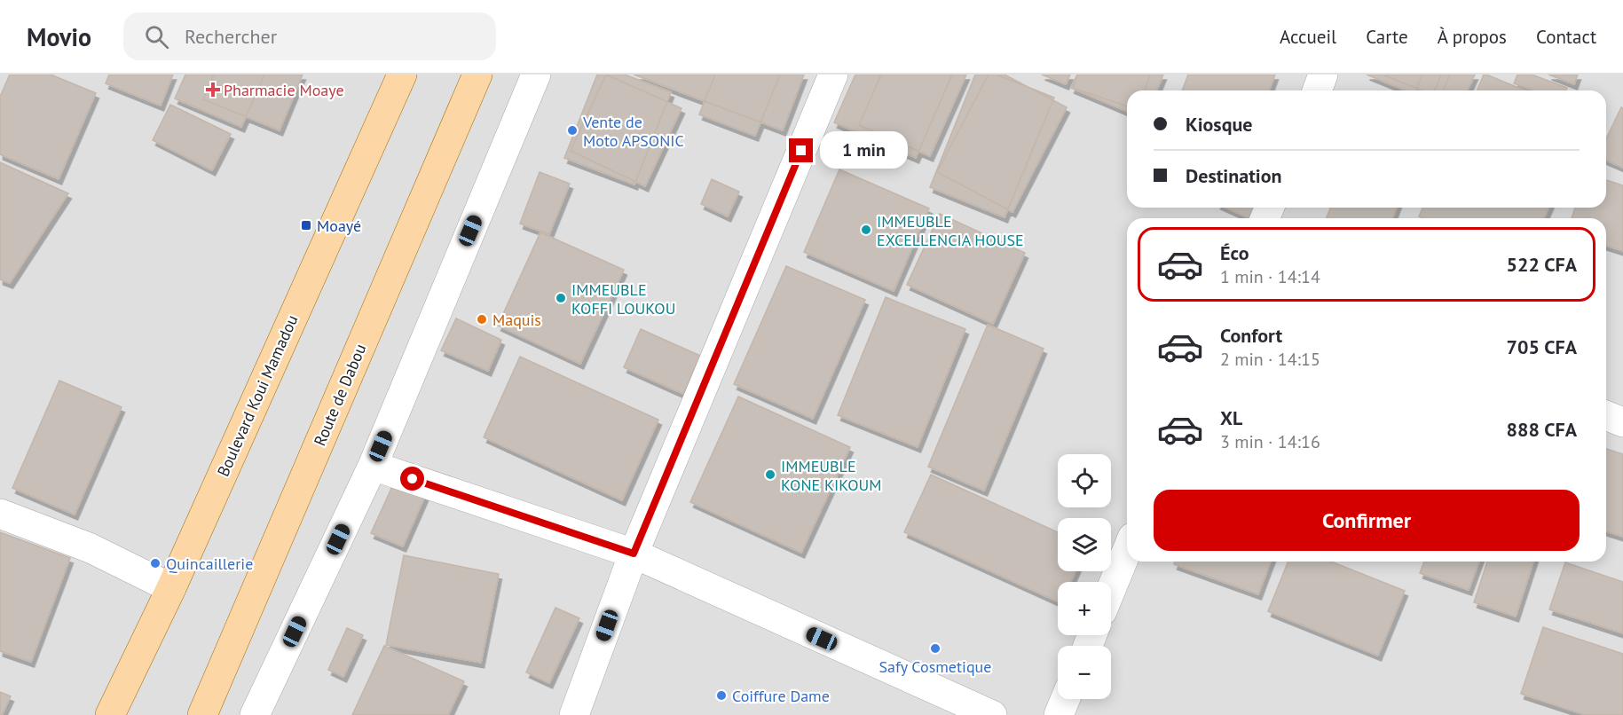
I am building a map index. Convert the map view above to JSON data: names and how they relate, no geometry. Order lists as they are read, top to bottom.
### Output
{
  "streets": {
    "main road": ["Route de Dabou", "Boulevard Koui Mamadou"]
  },
  "places": {
    "health": ["Pharmacie Moaye"],
    "other": [
      "Vente de Moto APSONIC",
      "IMMEUBLE EXCELLENCIA HOUSE",
      "IMMEUBLE KOFFI LOUKOU",
      "Maquis",
      "IMMEUBLE KONE KIKOUM",
      "Quincaillerie",
      "Safy Cosmetique",
      "Coiffure Dame"
    ],
    "transit": ["Moayé"]
  },
  "page": {
    "header": "Movio",
    "search": "Rechercher",
    "nav": [
      "Accueil",
      "Carte",
      "À propos",
      "Contact"
    ],
    "banner": ["Kiosque", "Destination"],
    "bubble": "1 min",
    "list": [
      {
        "name": "Éco",
        "note": "1 min · 14:14",
        "value": "522 CFA"
      },
      {
        "name": "Confort",
        "note": "2 min · 14:15",
        "value": "705 CFA"
      },
      {
        "name": "XL",
        "note": "3 min · 14:16",
        "value": "888 CFA"
      }
    ],
    "map_buttons": ["+", "−"],
    "buttons": "Confirmer"
  }
}
